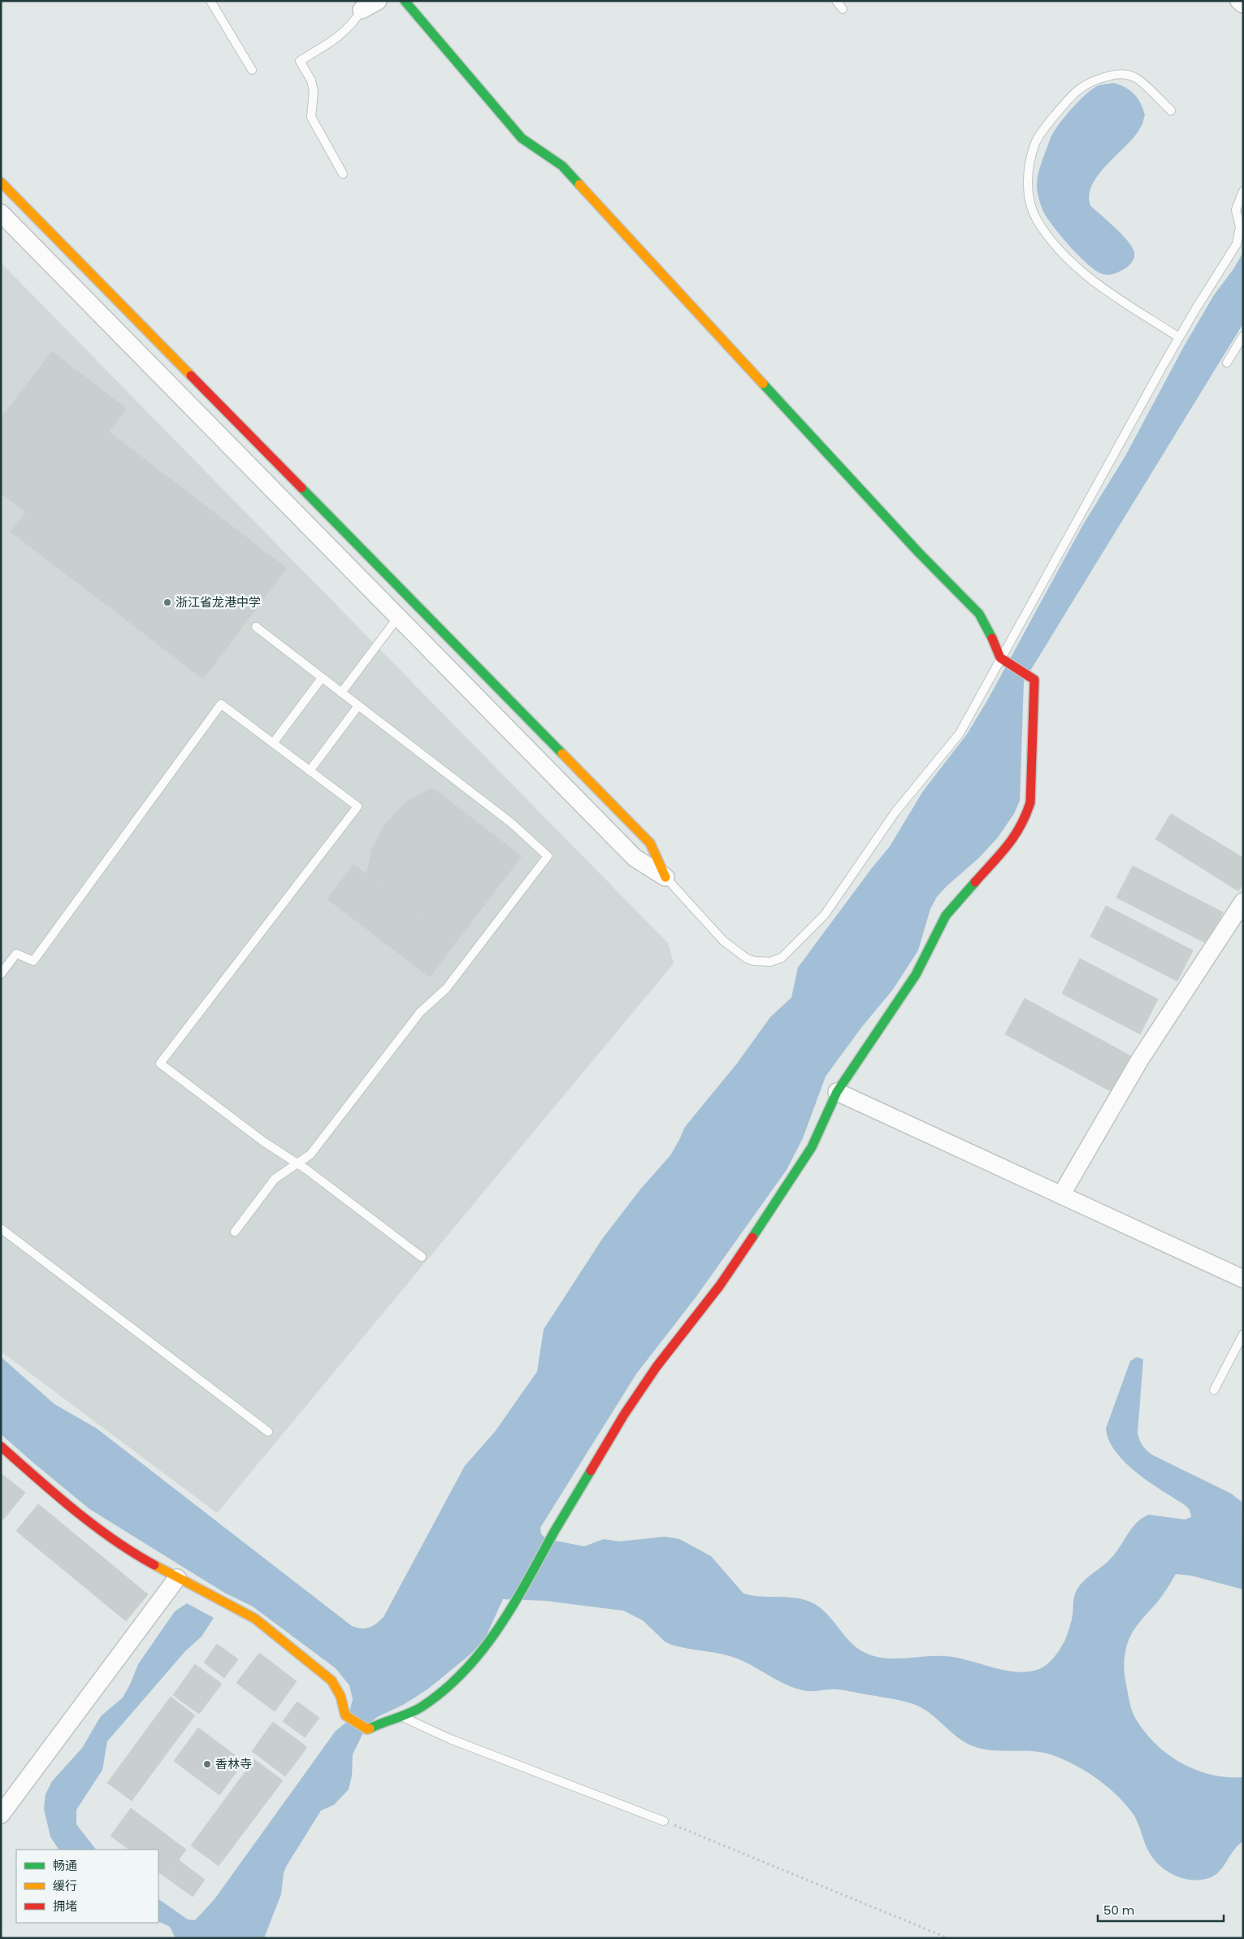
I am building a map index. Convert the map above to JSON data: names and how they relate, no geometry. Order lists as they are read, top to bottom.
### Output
{
  "places": ["浙江省龙港中学", "香林寺"],
  "legend": ["畅通", "缓行", "拥堵"],
  "scale_bar": "50 m"
}
